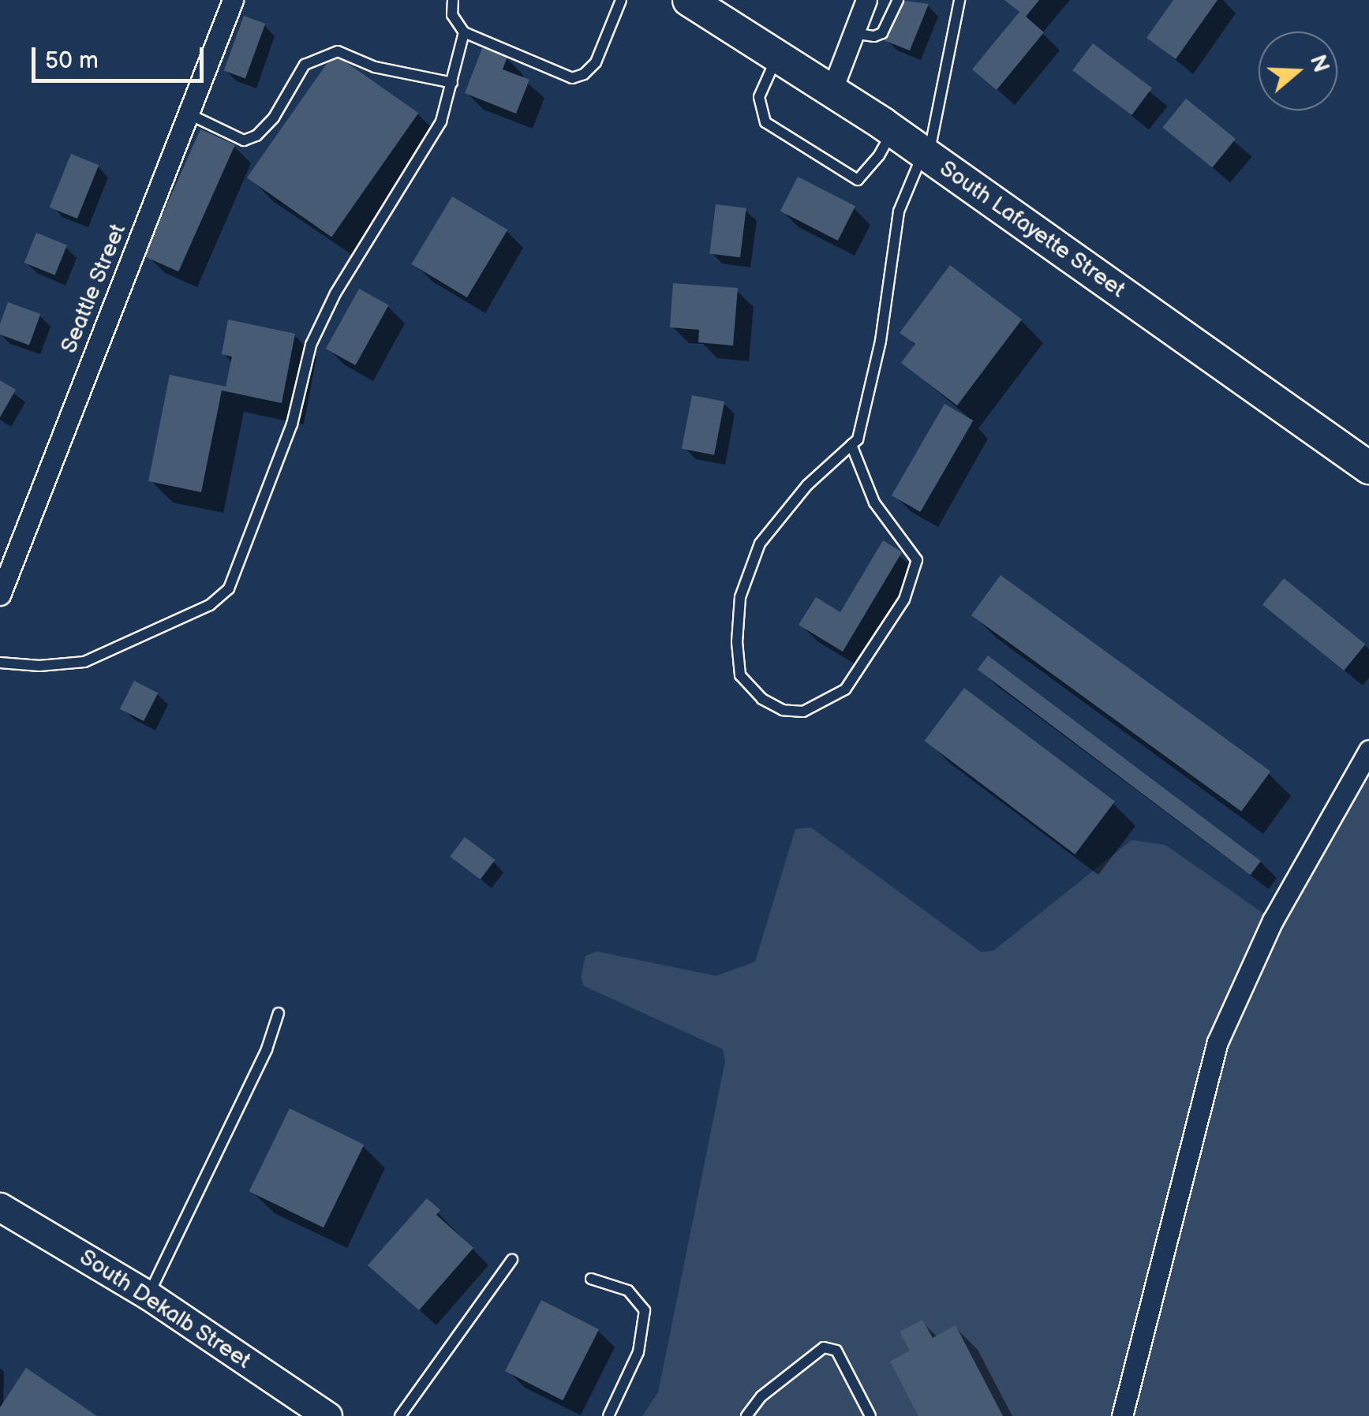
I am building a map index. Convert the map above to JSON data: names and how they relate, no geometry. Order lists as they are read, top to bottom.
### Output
{
  "streets": {
    "main road": ["South Lafayette Street", "South Dekalb Street"],
    "street": ["Seattle Street"]
  },
  "scale_bar": "50 m",
  "north": "right"
}
